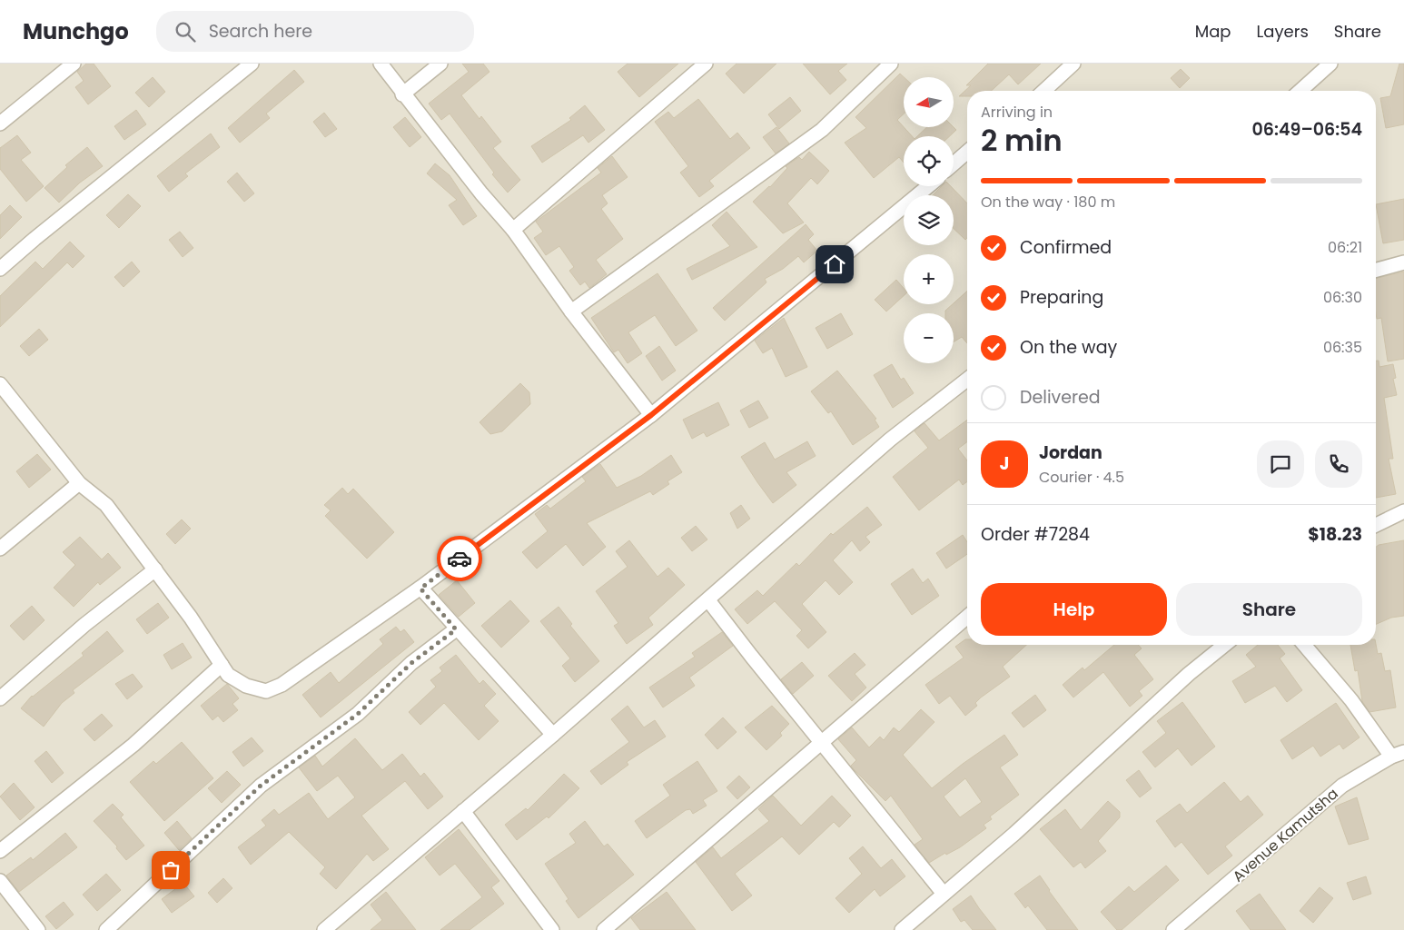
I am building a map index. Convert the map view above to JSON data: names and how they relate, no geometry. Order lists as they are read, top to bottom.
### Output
{
  "streets": {
    "street": ["Avenue Kamutsha"]
  },
  "north": "left",
  "page": {
    "header": "Munchgo",
    "search": "Search here",
    "nav": ["Map", "Layers", "Share"],
    "map_buttons": ["+", "−"],
    "heading": ["2 min", "Arriving in", "06:49–06:54"],
    "panel": [
      "Jordan",
      "Courier · 4.5",
      "Order #7284",
      "$18.23"
    ],
    "bar": "On the way · 180 m",
    "list": [
      ["Confirmed", "06:21"],
      ["Preparing", "06:30"],
      ["On the way", "06:35"],
      "Delivered"
    ],
    "round": "J",
    "buttons": ["Help", "Share"]
  }
}
